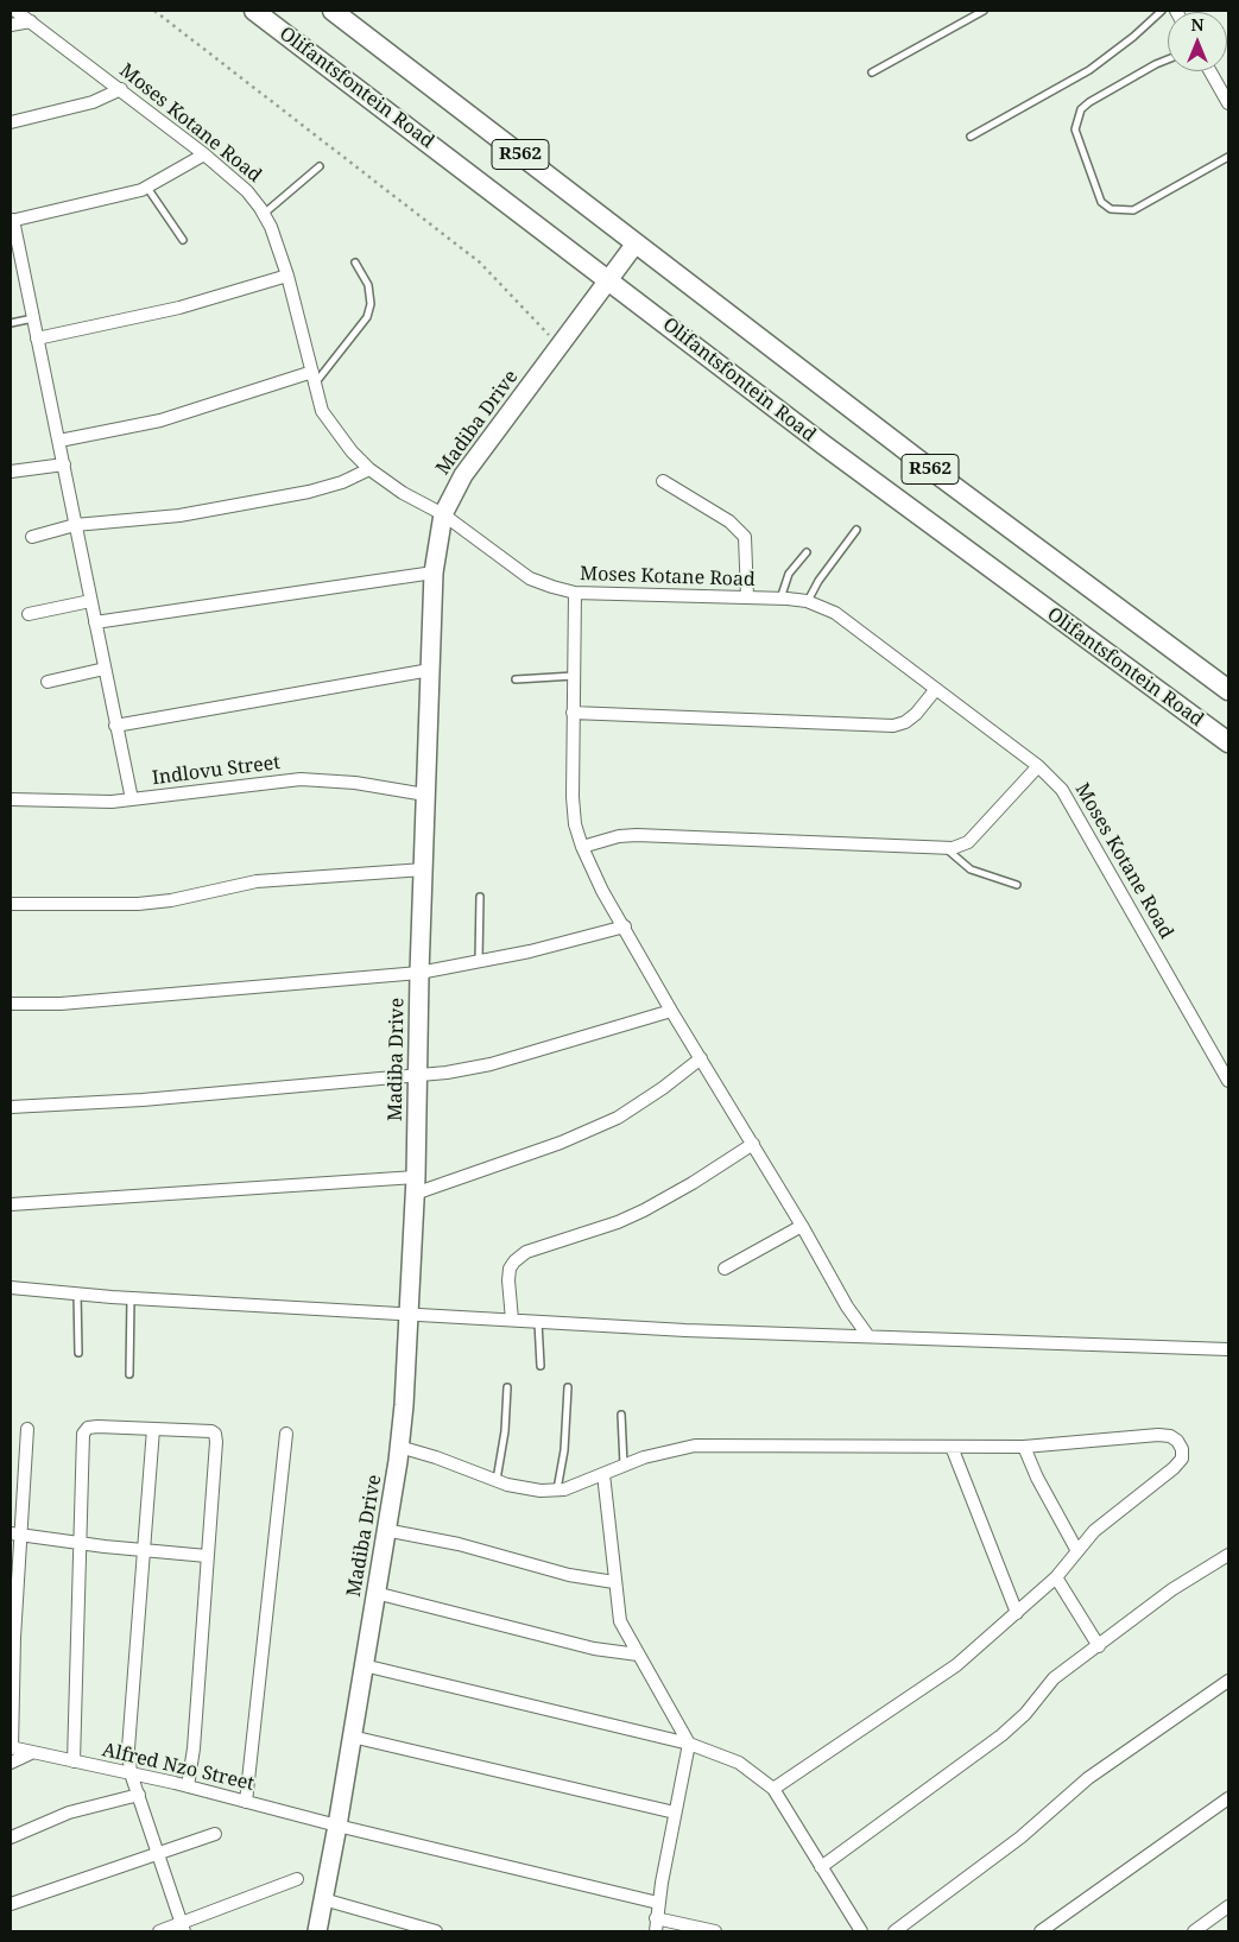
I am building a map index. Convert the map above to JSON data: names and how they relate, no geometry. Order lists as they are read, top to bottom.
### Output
{
  "streets": {
    "main road": ["Olifantsfontein Road", "R562"],
    "street": [
      "Moses Kotane Road",
      "Madiba Drive",
      "Indlovu Street",
      "Alfred Nzo Street"
    ]
  },
  "crossings": [
    ["Olifantsfontein Road", "Madiba Drive"],
    ["Moses Kotane Road", "Madiba Drive"],
    ["R562", "Madiba Drive"],
    ["Madiba Drive", "Indlovu Street"],
    ["Madiba Drive", "Alfred Nzo Street"]
  ],
  "north": "top"
}
